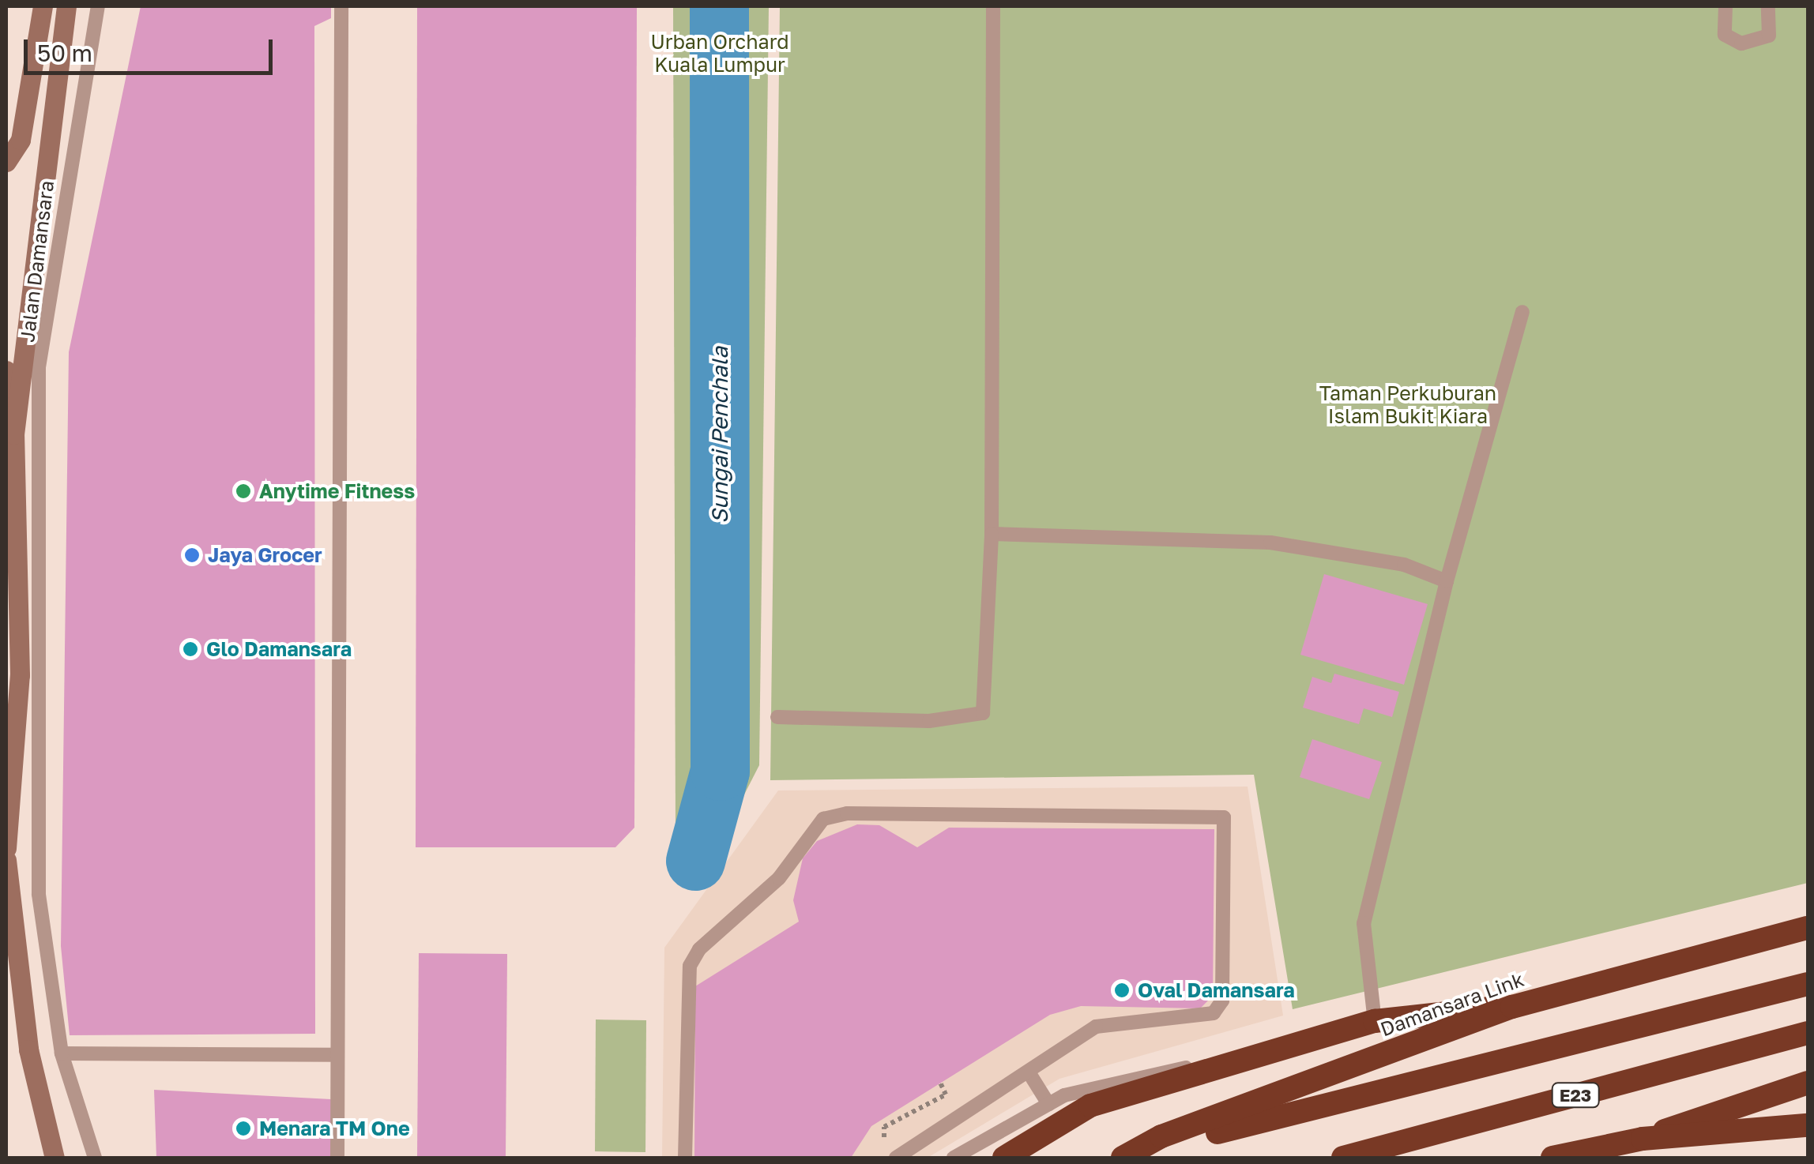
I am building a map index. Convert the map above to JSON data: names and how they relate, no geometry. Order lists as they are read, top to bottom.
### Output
{
  "streets": {
    "highway": ["Damansara Link", "E23"],
    "main road": ["Jalan Damansara"]
  },
  "water": ["Sungai Penchala"],
  "parks": ["Urban Orchard Kuala Lumpur", "Taman Perkuburan Islam Bukit Kiara"],
  "places": [
    "Anytime Fitness",
    "Jaya Grocer",
    "Glo Damansara",
    "Oval Damansara",
    "Menara TM One"
  ],
  "scale_bar": "50 m"
}
